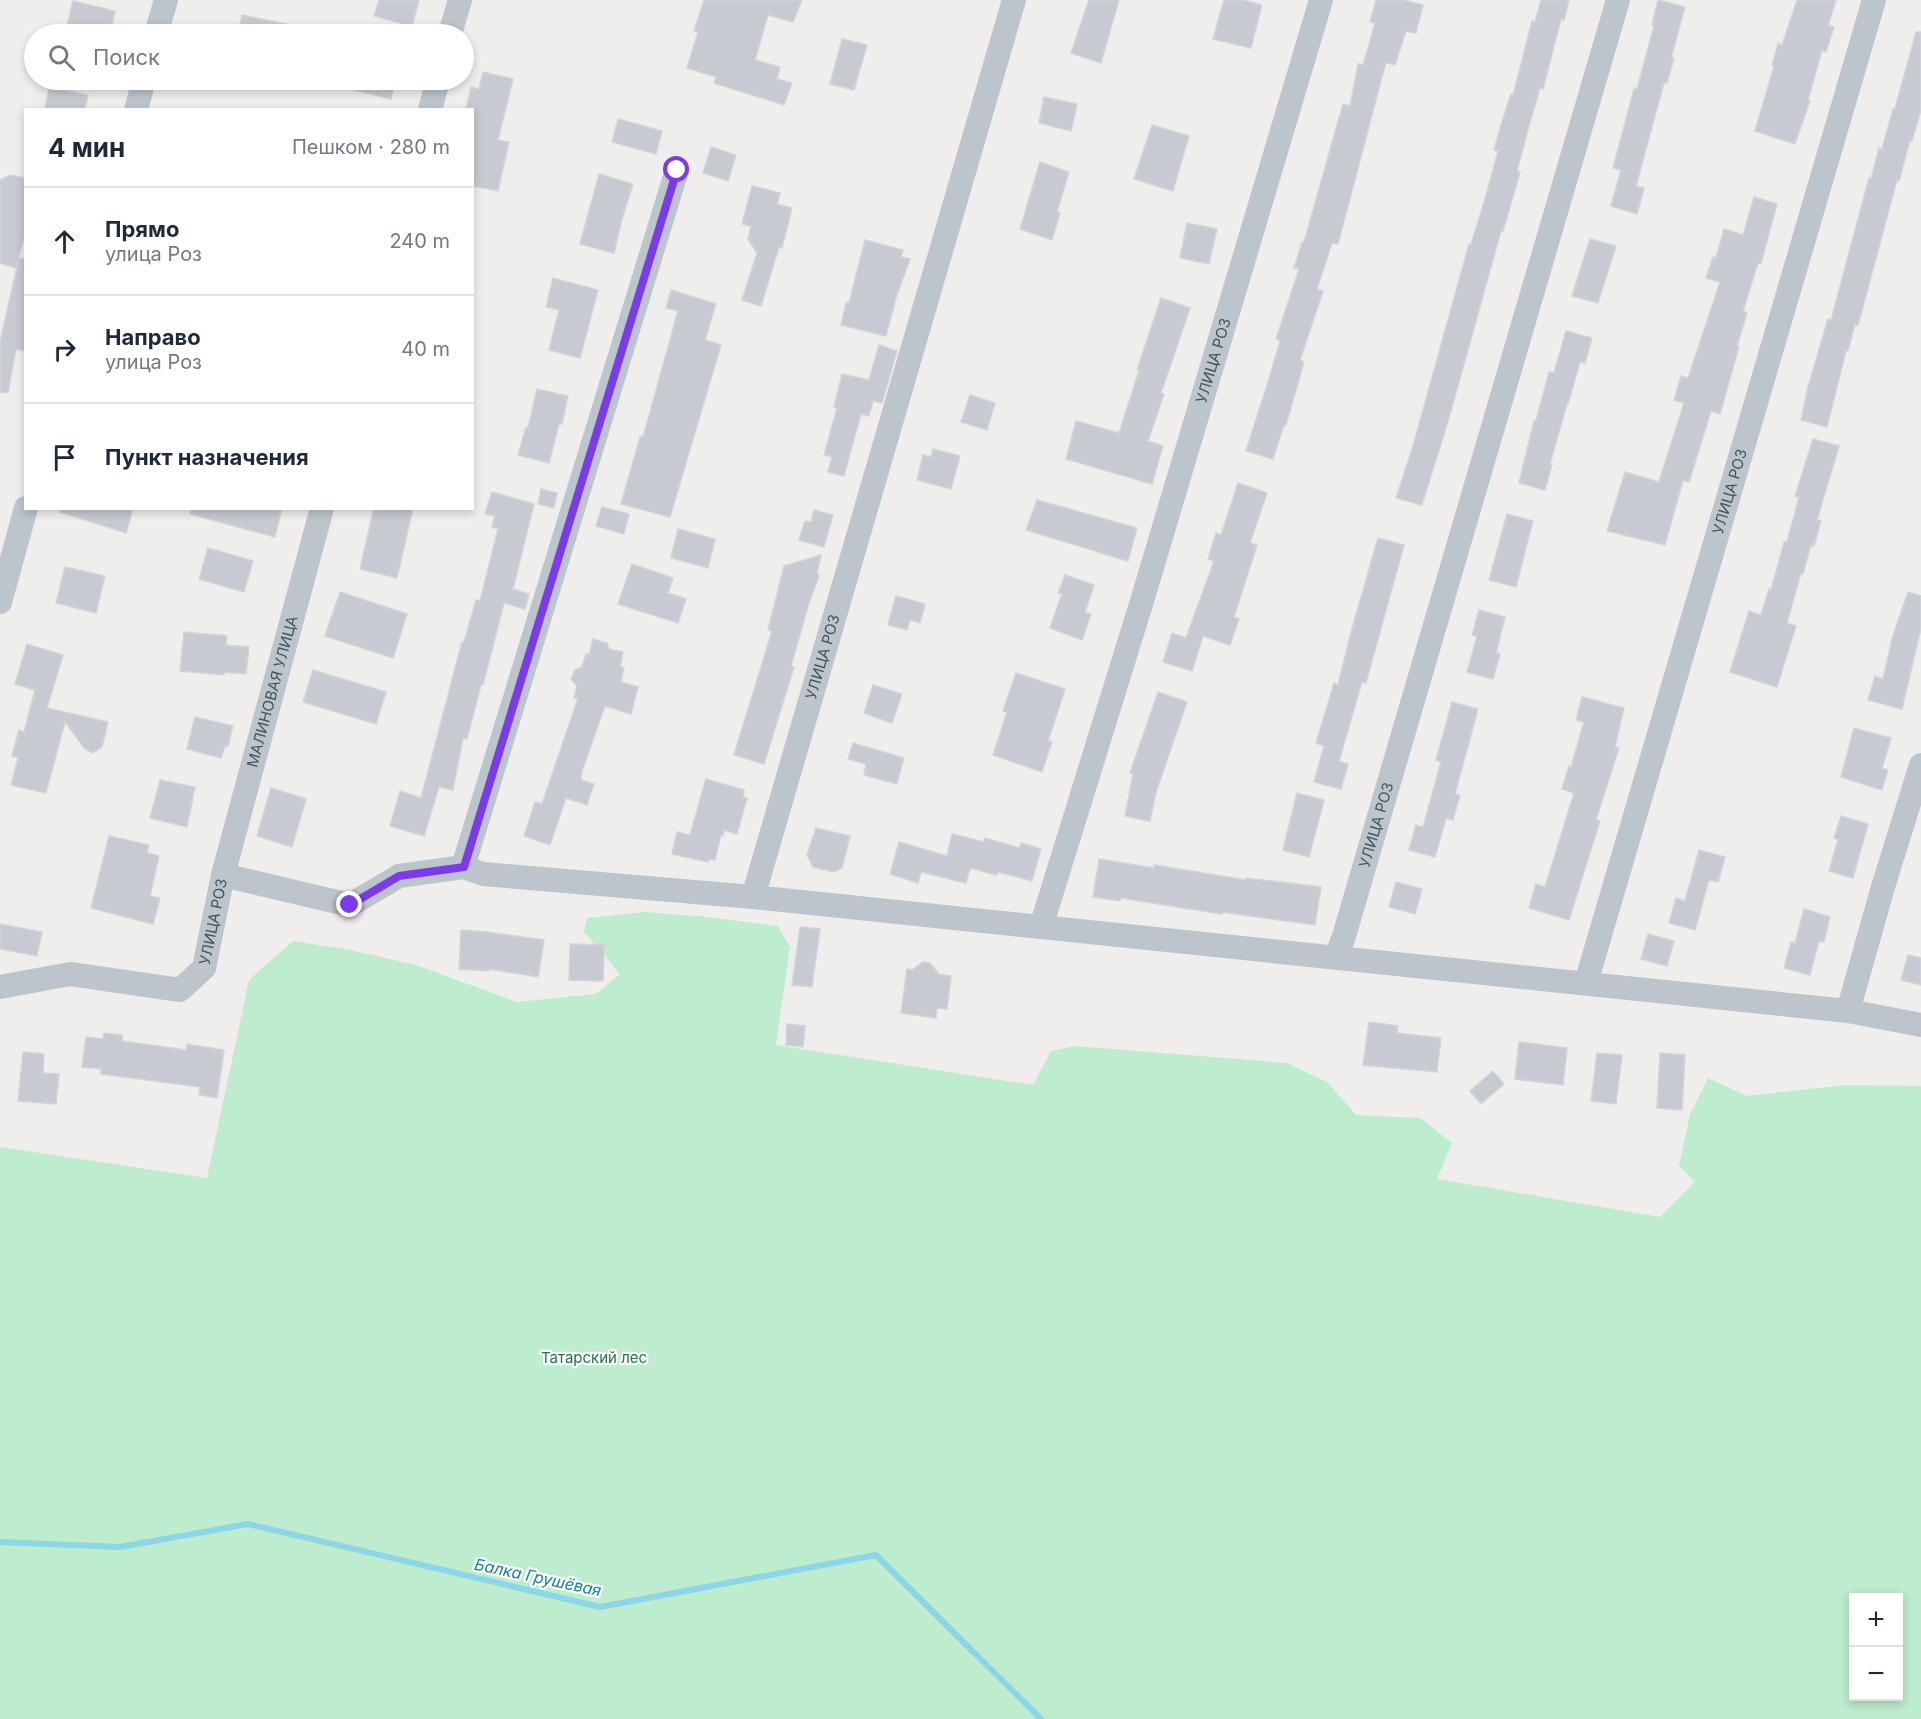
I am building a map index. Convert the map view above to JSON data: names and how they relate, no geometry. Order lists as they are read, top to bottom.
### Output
{
  "streets": {
    "street": ["УЛИЦА РОЗ", "МАЛИНОВАЯ УЛИЦА"]
  },
  "crossings": [
    ["УЛИЦА РОЗ", "МАЛИНОВАЯ УЛИЦА"]
  ],
  "water": ["Балка Грушёвая"],
  "parks": ["Татарский лес"],
  "page": {
    "search": "Поиск",
    "heading": ["4 мин", "Пешком · 280 m"],
    "list": [
      ["Прямо", "улица Роз", "240 m"],
      ["Направо", "улица Роз", "40 m"],
      "Пункт назначения"
    ],
    "map_buttons": ["+", "−"]
  }
}
